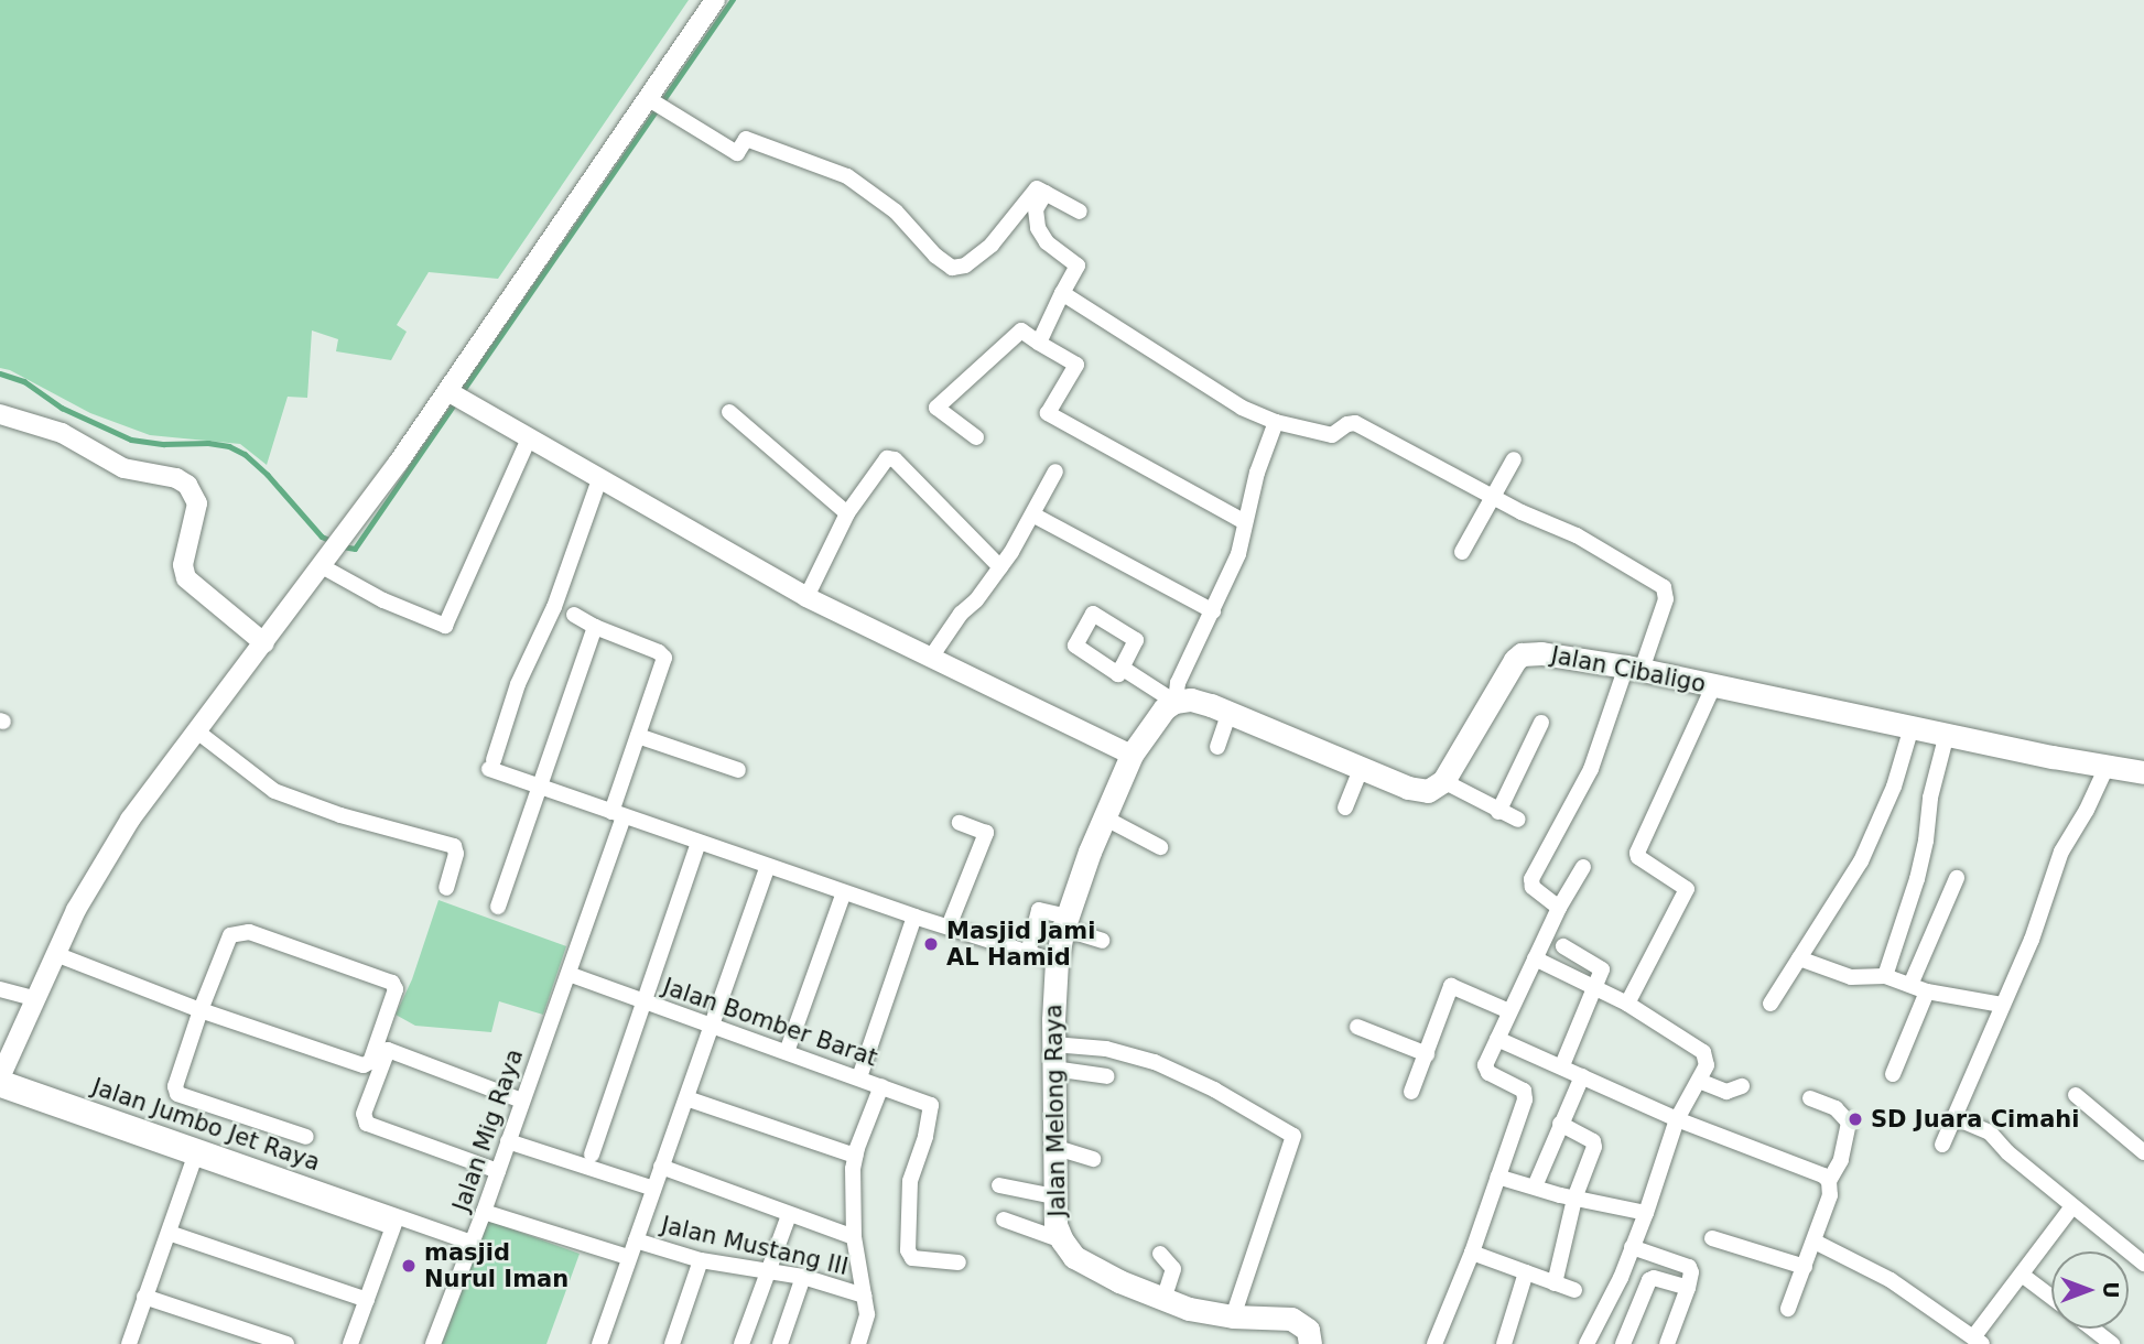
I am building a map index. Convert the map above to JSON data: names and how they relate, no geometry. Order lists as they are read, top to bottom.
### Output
{
  "streets": {
    "main road": ["Jalan Cibaligo", "Jalan Melong Raya"],
    "street": [
      "Jalan Bomber Barat",
      "Jalan Jumbo Jet Raya",
      "Jalan Mig Raya",
      "Jalan Mustang III"
    ]
  },
  "crossings": [
    ["Jalan Bomber Barat", "Jalan Mig Raya"],
    ["Jalan Bomber Barat", "Jalan Mustang III"],
    ["Jalan Jumbo Jet Raya", "Jalan Mig Raya"]
  ],
  "places": ["Masjid Jami AL Hamid", "SD Juara Cimahi", "masjid Nurul Iman"],
  "north": "right"
}
